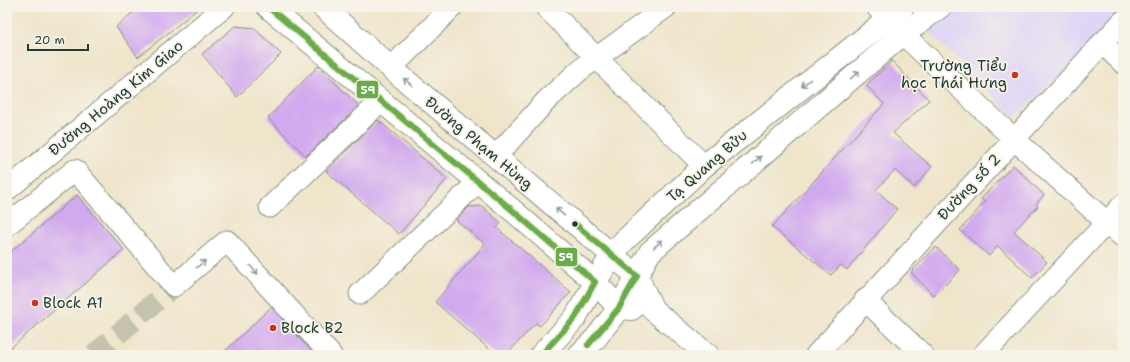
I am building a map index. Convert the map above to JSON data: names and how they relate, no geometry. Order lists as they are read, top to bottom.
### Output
{
  "streets": {
    "main road": ["Đường Phạm Hùng", "Tạ Quang Bửu"],
    "street": ["Đường Hoàng Kim Giao", "Đường số 2"]
  },
  "crossings": [
    ["Đường Phạm Hùng", "Tạ Quang Bửu"]
  ],
  "places": ["Trường Tiểu học Thái Hưng", "Block A1", "Block B2"],
  "lines": ["transit line 59"],
  "scale_bar": "20 m"
}
